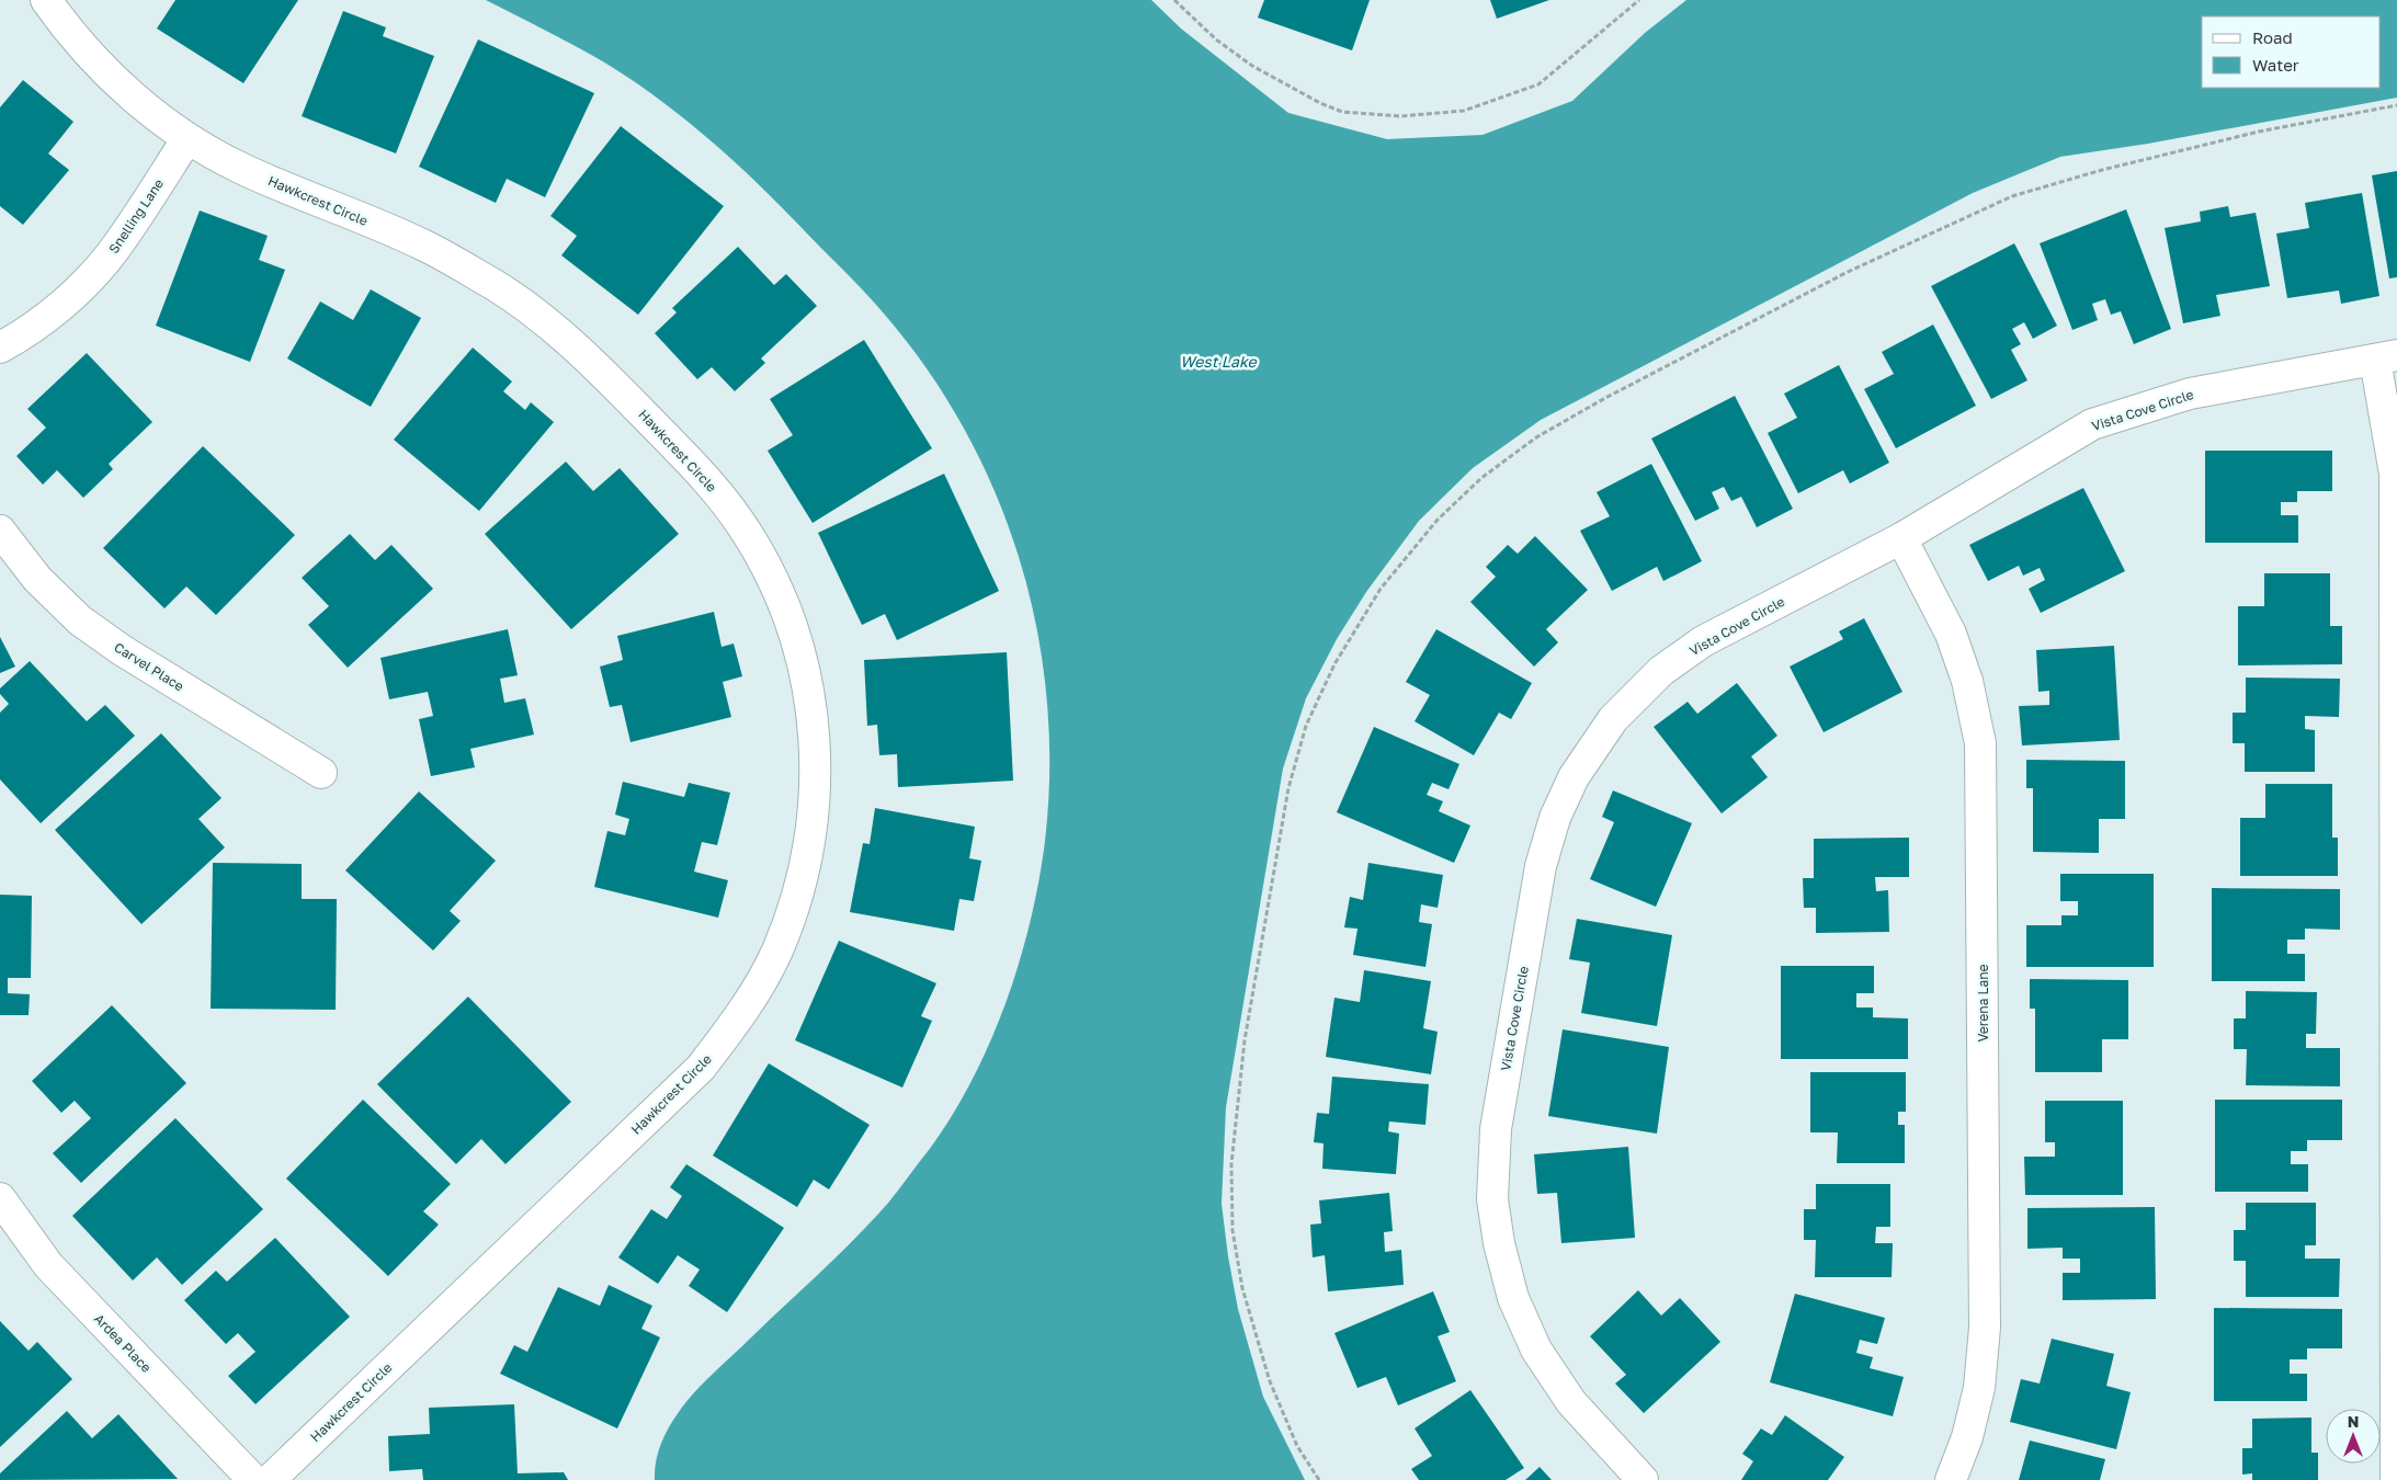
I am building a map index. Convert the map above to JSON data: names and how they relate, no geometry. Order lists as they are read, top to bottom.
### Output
{
  "streets": {
    "street": [
      "Hawkcrest Circle",
      "Snelling Lane",
      "Vista Cove Circle",
      "Carvel Place",
      "Verena Lane",
      "Ardea Place"
    ]
  },
  "crossings": [
    ["Hawkcrest Circle", "Snelling Lane"],
    ["Vista Cove Circle", "Verena Lane"]
  ],
  "water": ["West Lake"],
  "legend": ["Road", "Water"],
  "north": "top"
}
